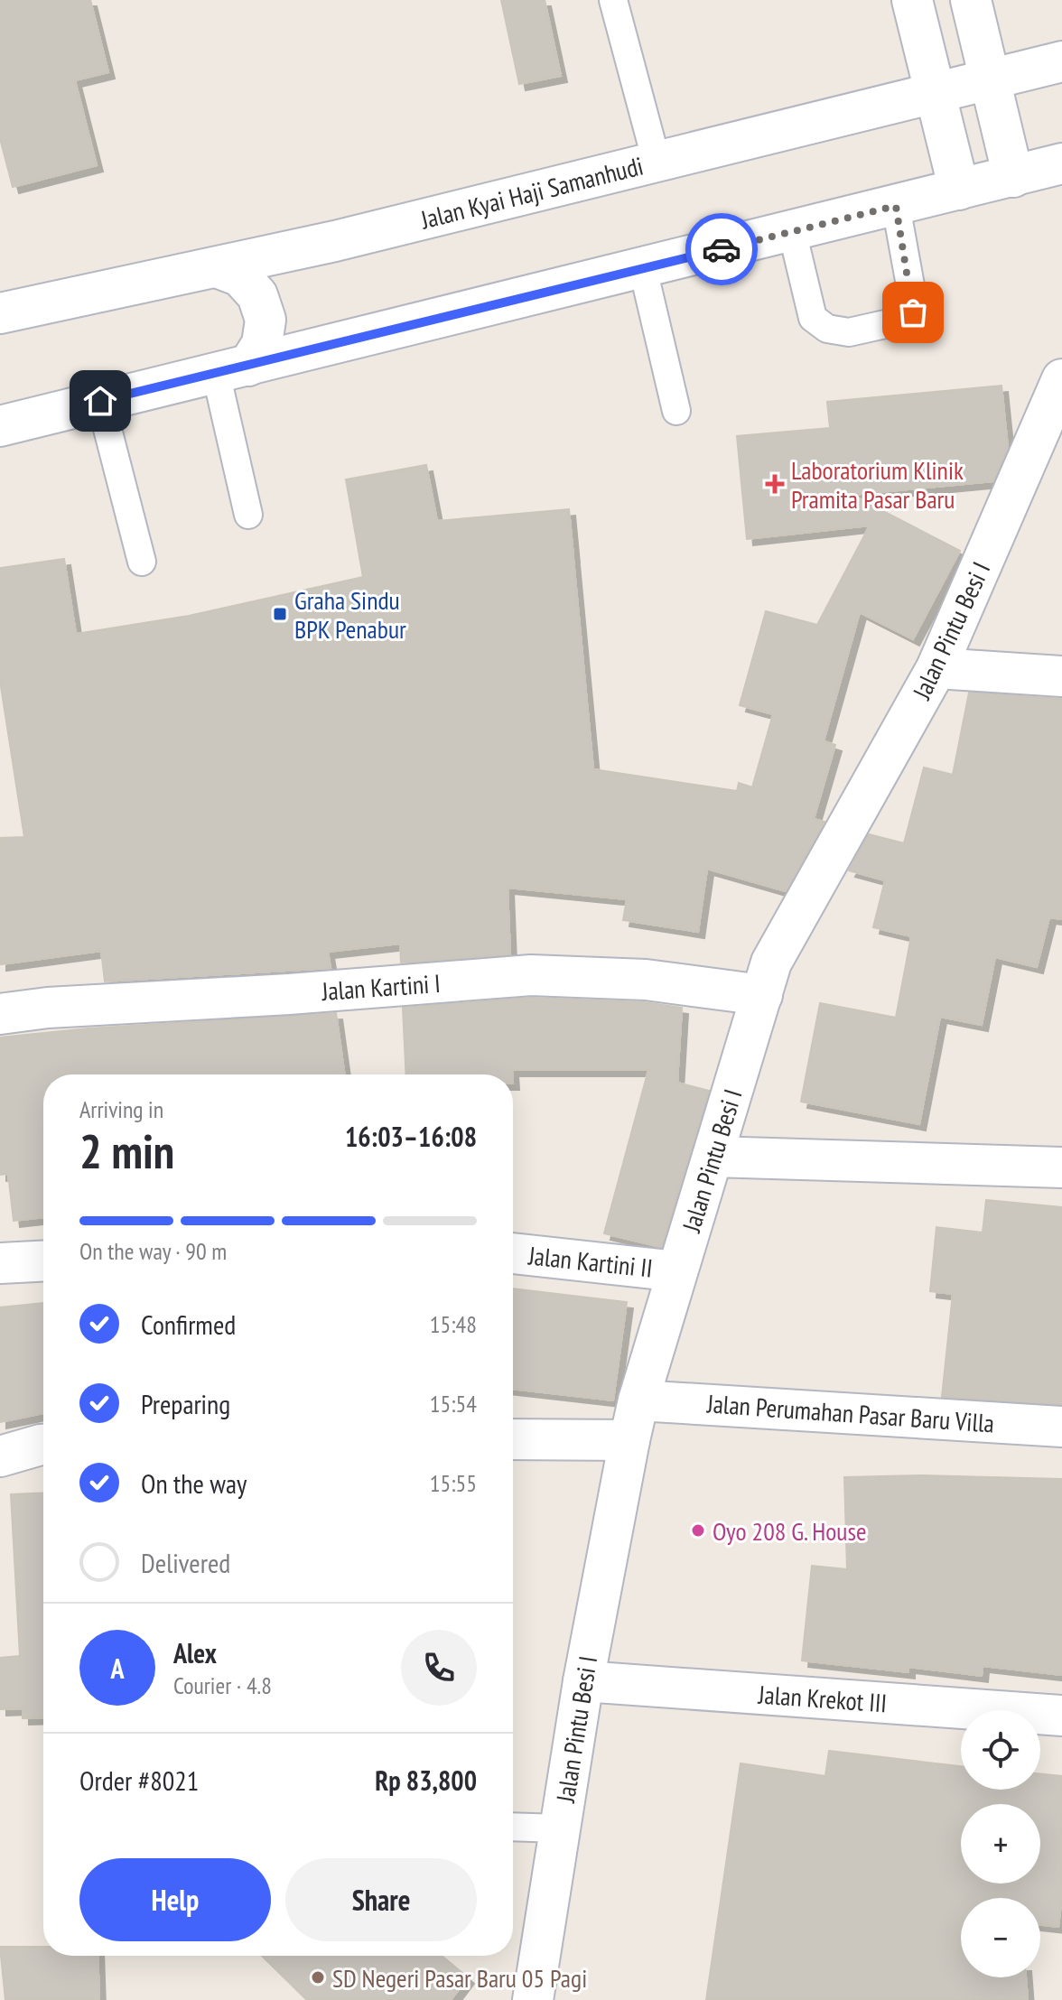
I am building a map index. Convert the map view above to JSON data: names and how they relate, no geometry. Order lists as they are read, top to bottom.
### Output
{
  "streets": {
    "street": [
      "Jalan Kyai Haji Samanhudi",
      "Jalan Pintu Besi I",
      "Jalan Kartini I",
      "Jalan Kartini II",
      "Jalan Perumahan Pasar Baru Villa",
      "Jalan Krekot III"
    ]
  },
  "crossings": [
    ["Jalan Pintu Besi I", "Jalan Kartini I"],
    ["Jalan Pintu Besi I", "Jalan Kartini II"],
    ["Jalan Pintu Besi I", "Jalan Perumahan Pasar Baru Villa"],
    ["Jalan Pintu Besi I", "Jalan Krekot III"]
  ],
  "places": {
    "health": ["Laboratorium Klinik Pramita Pasar Baru"],
    "transit": ["Graha Sindu BPK Penabur"],
    "other": ["Oyo 208 G. House", "SD Negeri Pasar Baru 05 Pagi"]
  },
  "page": {
    "heading": ["2 min", "Arriving in", "16:03–16:08"],
    "panel": [
      "Alex",
      "Courier · 4.8",
      "Order #8021",
      "Rp 83,800"
    ],
    "bar": "On the way · 90 m",
    "list": [
      ["Confirmed", "15:48"],
      ["Preparing", "15:54"],
      ["On the way", "15:55"],
      "Delivered"
    ],
    "round": "A",
    "map_buttons": ["+", "−"],
    "buttons": ["Help", "Share"]
  }
}
